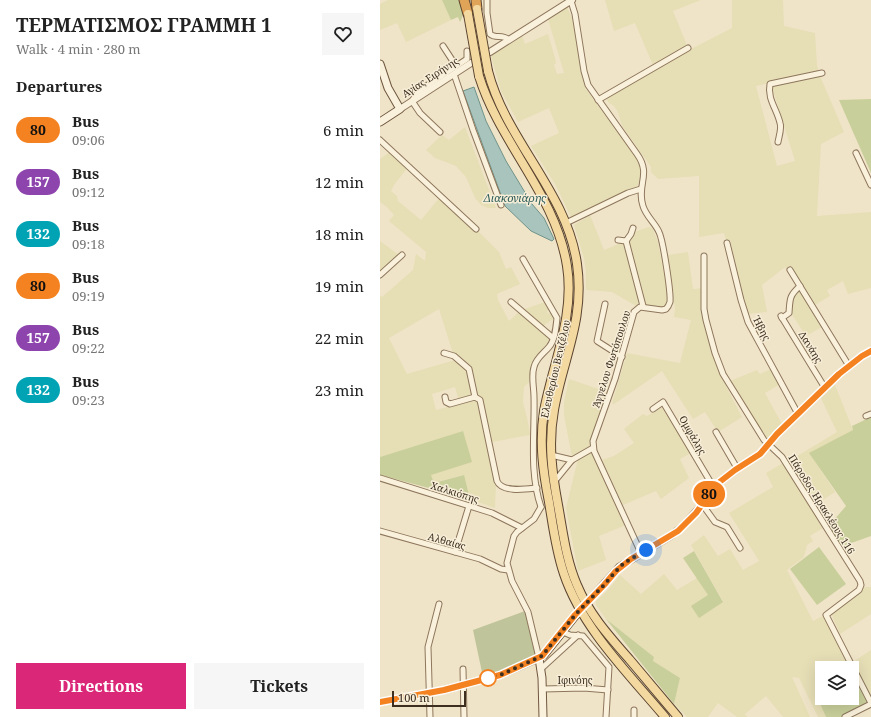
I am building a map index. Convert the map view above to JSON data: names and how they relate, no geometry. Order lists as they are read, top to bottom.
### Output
{
  "streets": {
    "main road": ["Ελευθερίου Βενιζέλου"],
    "street": [
      "Αγίας Ειρήνης",
      "Ήβης",
      "Δανάης",
      "Άγγελου Φωτόπουλου",
      "Ομφάλης",
      "Χαλκιόπης",
      "Πάροδος Ηρακλέους 116",
      "Αλθαίας",
      "Ιφινόης"
    ]
  },
  "water": ["Διακονιάρης"],
  "lines": ["bus line 80"],
  "scale_bar": "100 m",
  "page": {
    "heading": [
      ["ΤΕΡΜΑΤΙΣΜΟΣ ΓΡΑΜΜΗ 1", "Walk · 4 min · 280 m"],
      "Departures"
    ],
    "on_map": "80",
    "list": [
      {
        "mark": "80",
        "name": "Bus",
        "note": "09:06",
        "value": "6 min"
      },
      {
        "mark": "157",
        "name": "Bus",
        "note": "09:12",
        "value": "12 min"
      },
      {
        "mark": "132",
        "name": "Bus",
        "note": "09:18",
        "value": "18 min"
      },
      {
        "mark": "80",
        "name": "Bus",
        "note": "09:19",
        "value": "19 min"
      },
      {
        "mark": "157",
        "name": "Bus",
        "note": "09:22",
        "value": "22 min"
      },
      {
        "mark": "132",
        "name": "Bus",
        "note": "09:23",
        "value": "23 min"
      }
    ],
    "buttons": ["Directions", "Tickets"],
    "scale": "100 m"
  }
}
